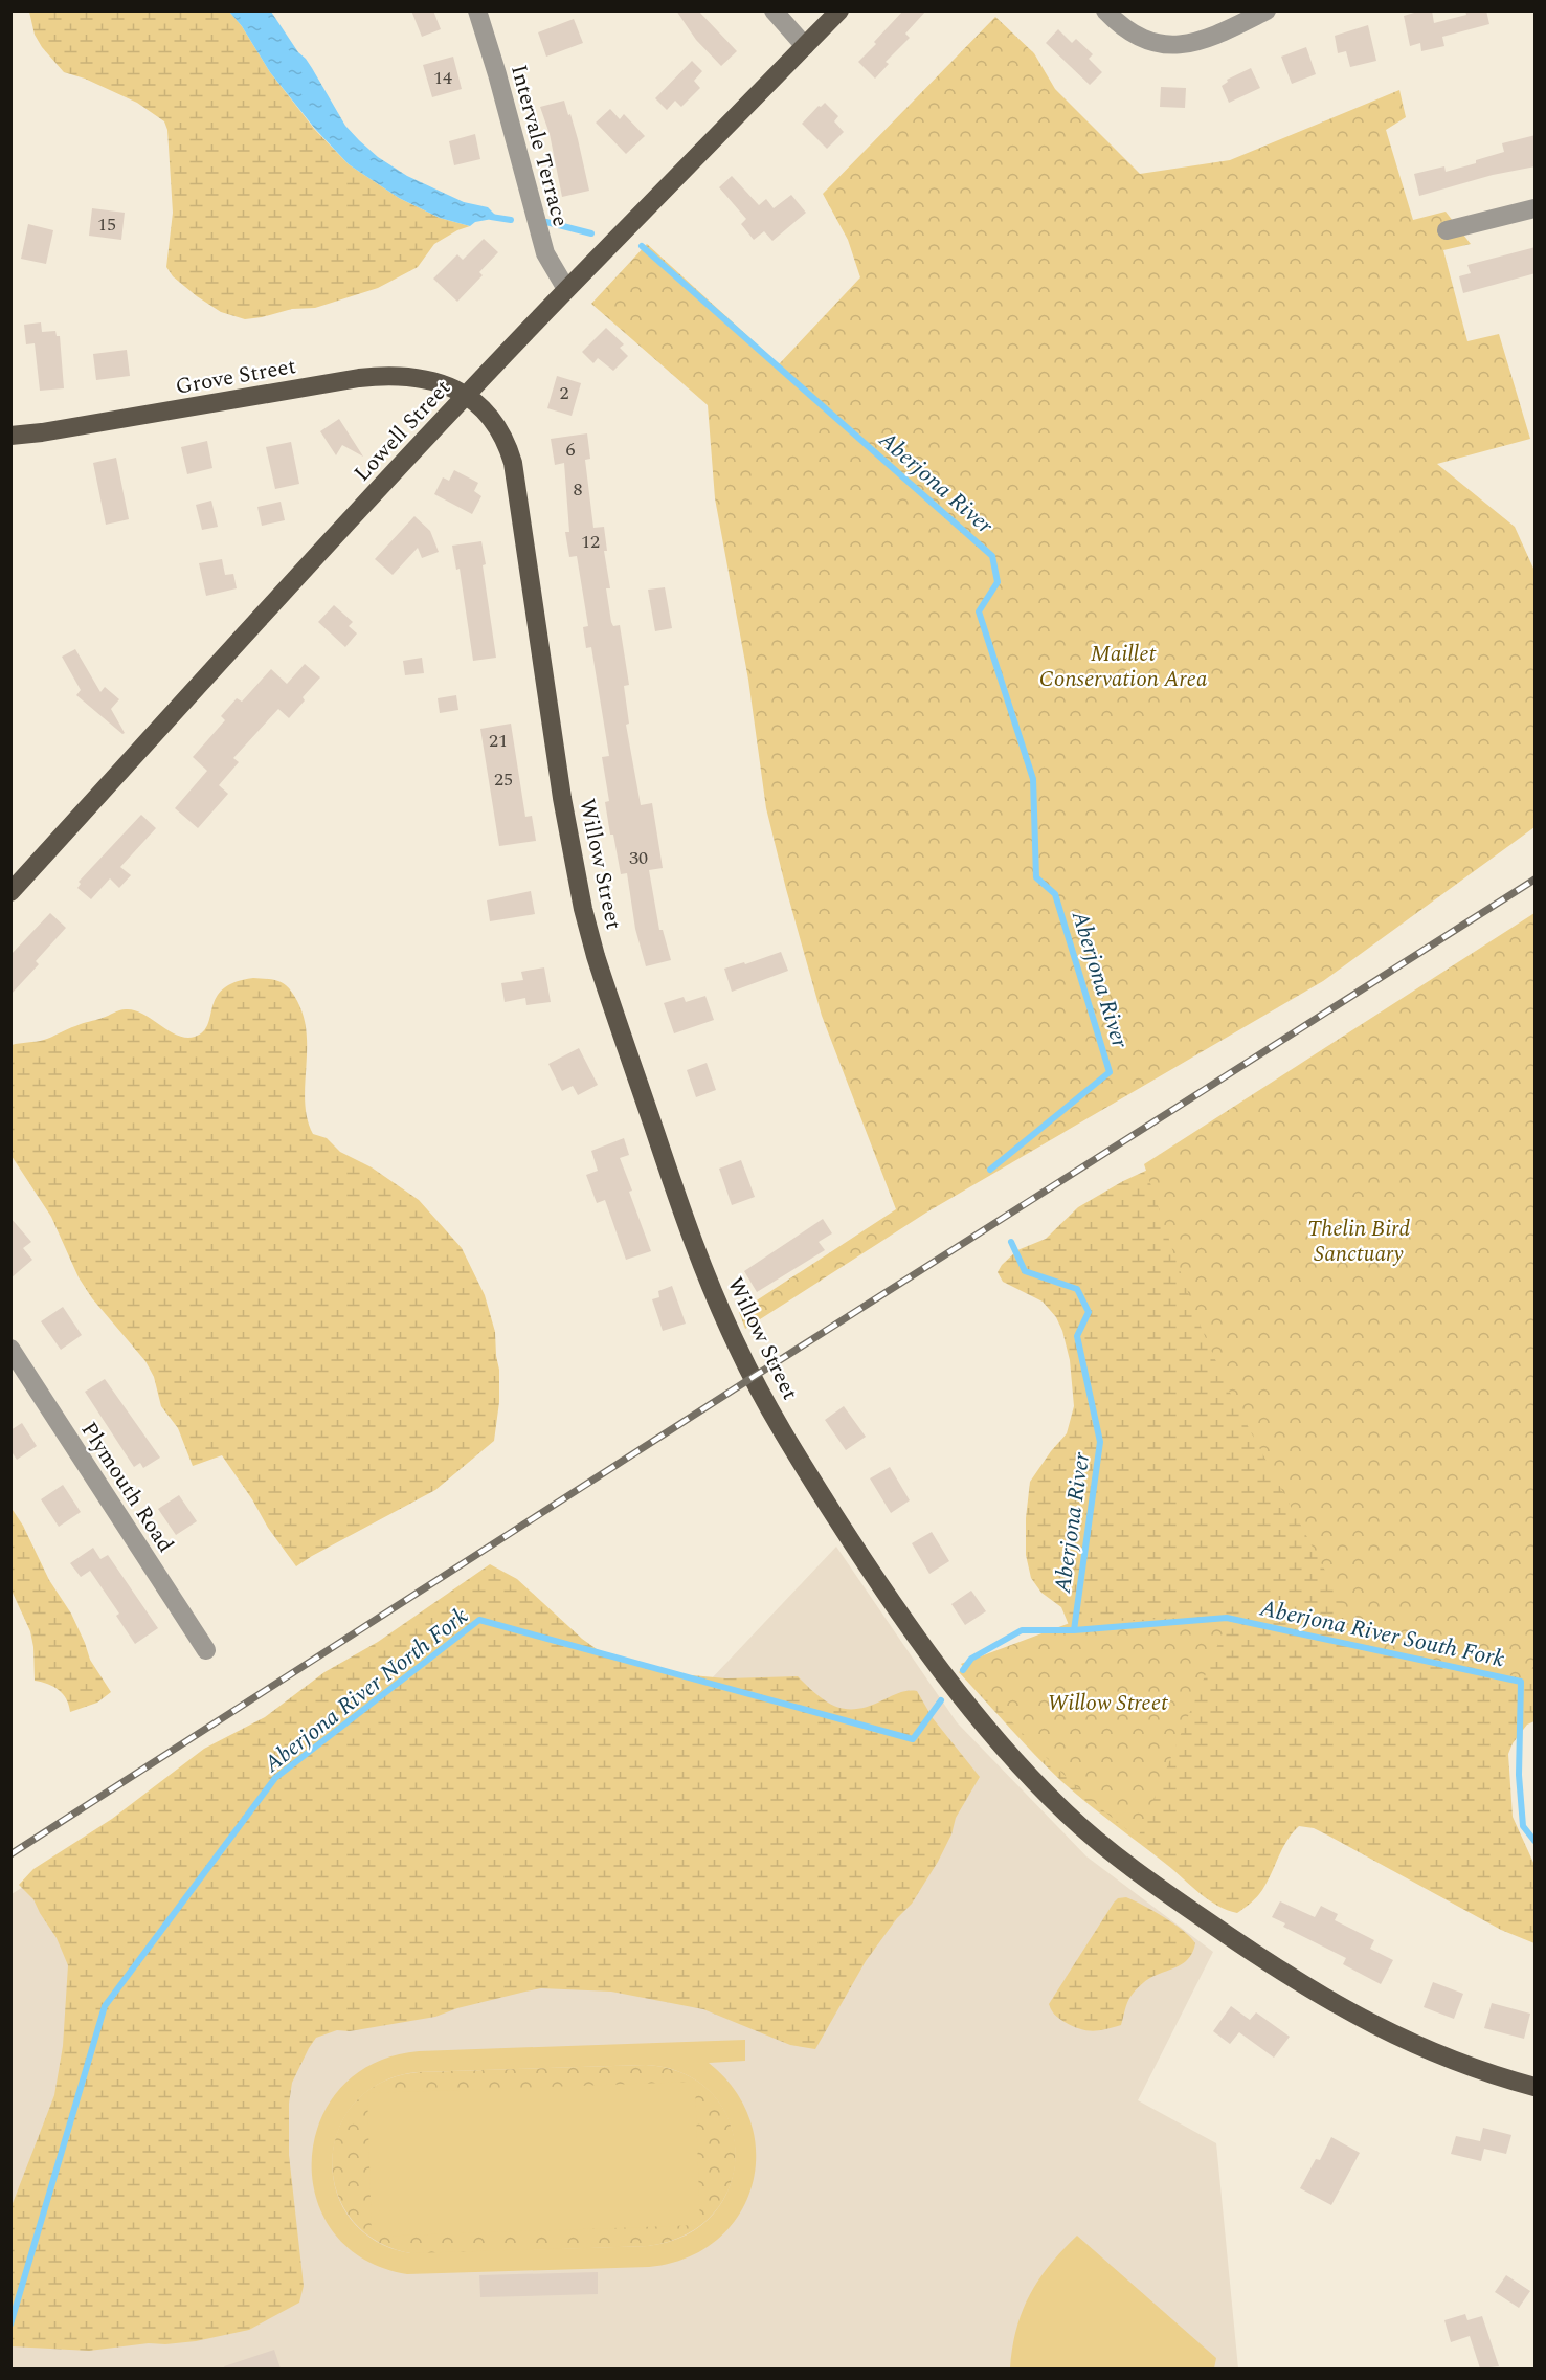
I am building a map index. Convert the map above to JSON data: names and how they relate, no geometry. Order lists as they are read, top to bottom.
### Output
{
  "streets": {
    "main road": ["Grove Street", "Lowell Street", "Willow Street"],
    "street": ["Intervale Terrace", "Plymouth Road"]
  },
  "crossings": [
    ["Intervale Terrace", "Lowell Street"],
    ["Grove Street", "Lowell Street"],
    ["Grove Street", "Willow Street"],
    ["Lowell Street", "Willow Street"]
  ],
  "water": ["Aberjona River", "Aberjona River South Fork", "Aberjona River North Fork"],
  "parks": ["Maillet Conservation Area", "Thelin Bird Sanctuary", "Willow Street"],
  "house_numbers": [
    "14",
    "15",
    "2",
    "6",
    "8",
    "12",
    "21",
    "25",
    "30"
  ]
}
